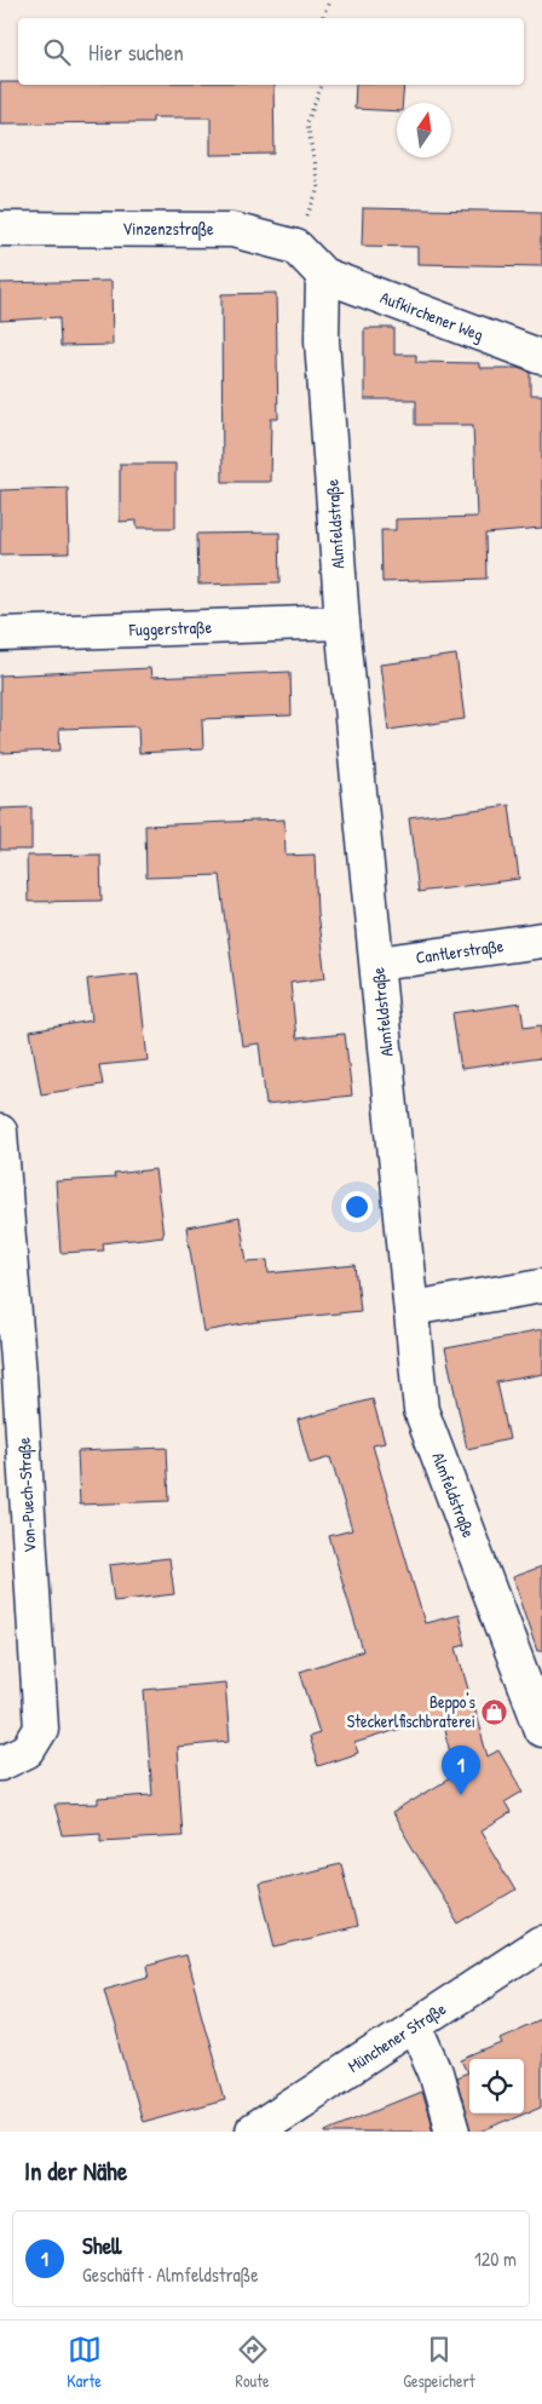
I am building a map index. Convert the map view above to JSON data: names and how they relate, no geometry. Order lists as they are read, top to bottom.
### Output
{
  "streets": {
    "street": [
      "Vinzenzstraße",
      "Aufkirchener Weg",
      "Almfeldstraße",
      "Fuggerstraße",
      "Cantlerstraße",
      "Von-Puech-Straße",
      "Münchener Straße"
    ]
  },
  "crossings": [
    ["Aufkirchener Weg", "Almfeldstraße"],
    ["Almfeldstraße", "Fuggerstraße"],
    ["Almfeldstraße", "Cantlerstraße"]
  ],
  "places": {
    "shop": ["Beppo's Steckerlfischbraterei"]
  },
  "north": "top",
  "page": {
    "search": "Hier suchen",
    "pins": "1",
    "heading": "In der Nähe",
    "list": [
      {
        "mark": "1",
        "name": "Shell",
        "note": "Geschäft · Almfeldstraße",
        "value": "120 m"
      }
    ],
    "nav": ["Karte", "Route", "Gespeichert"]
  }
}
